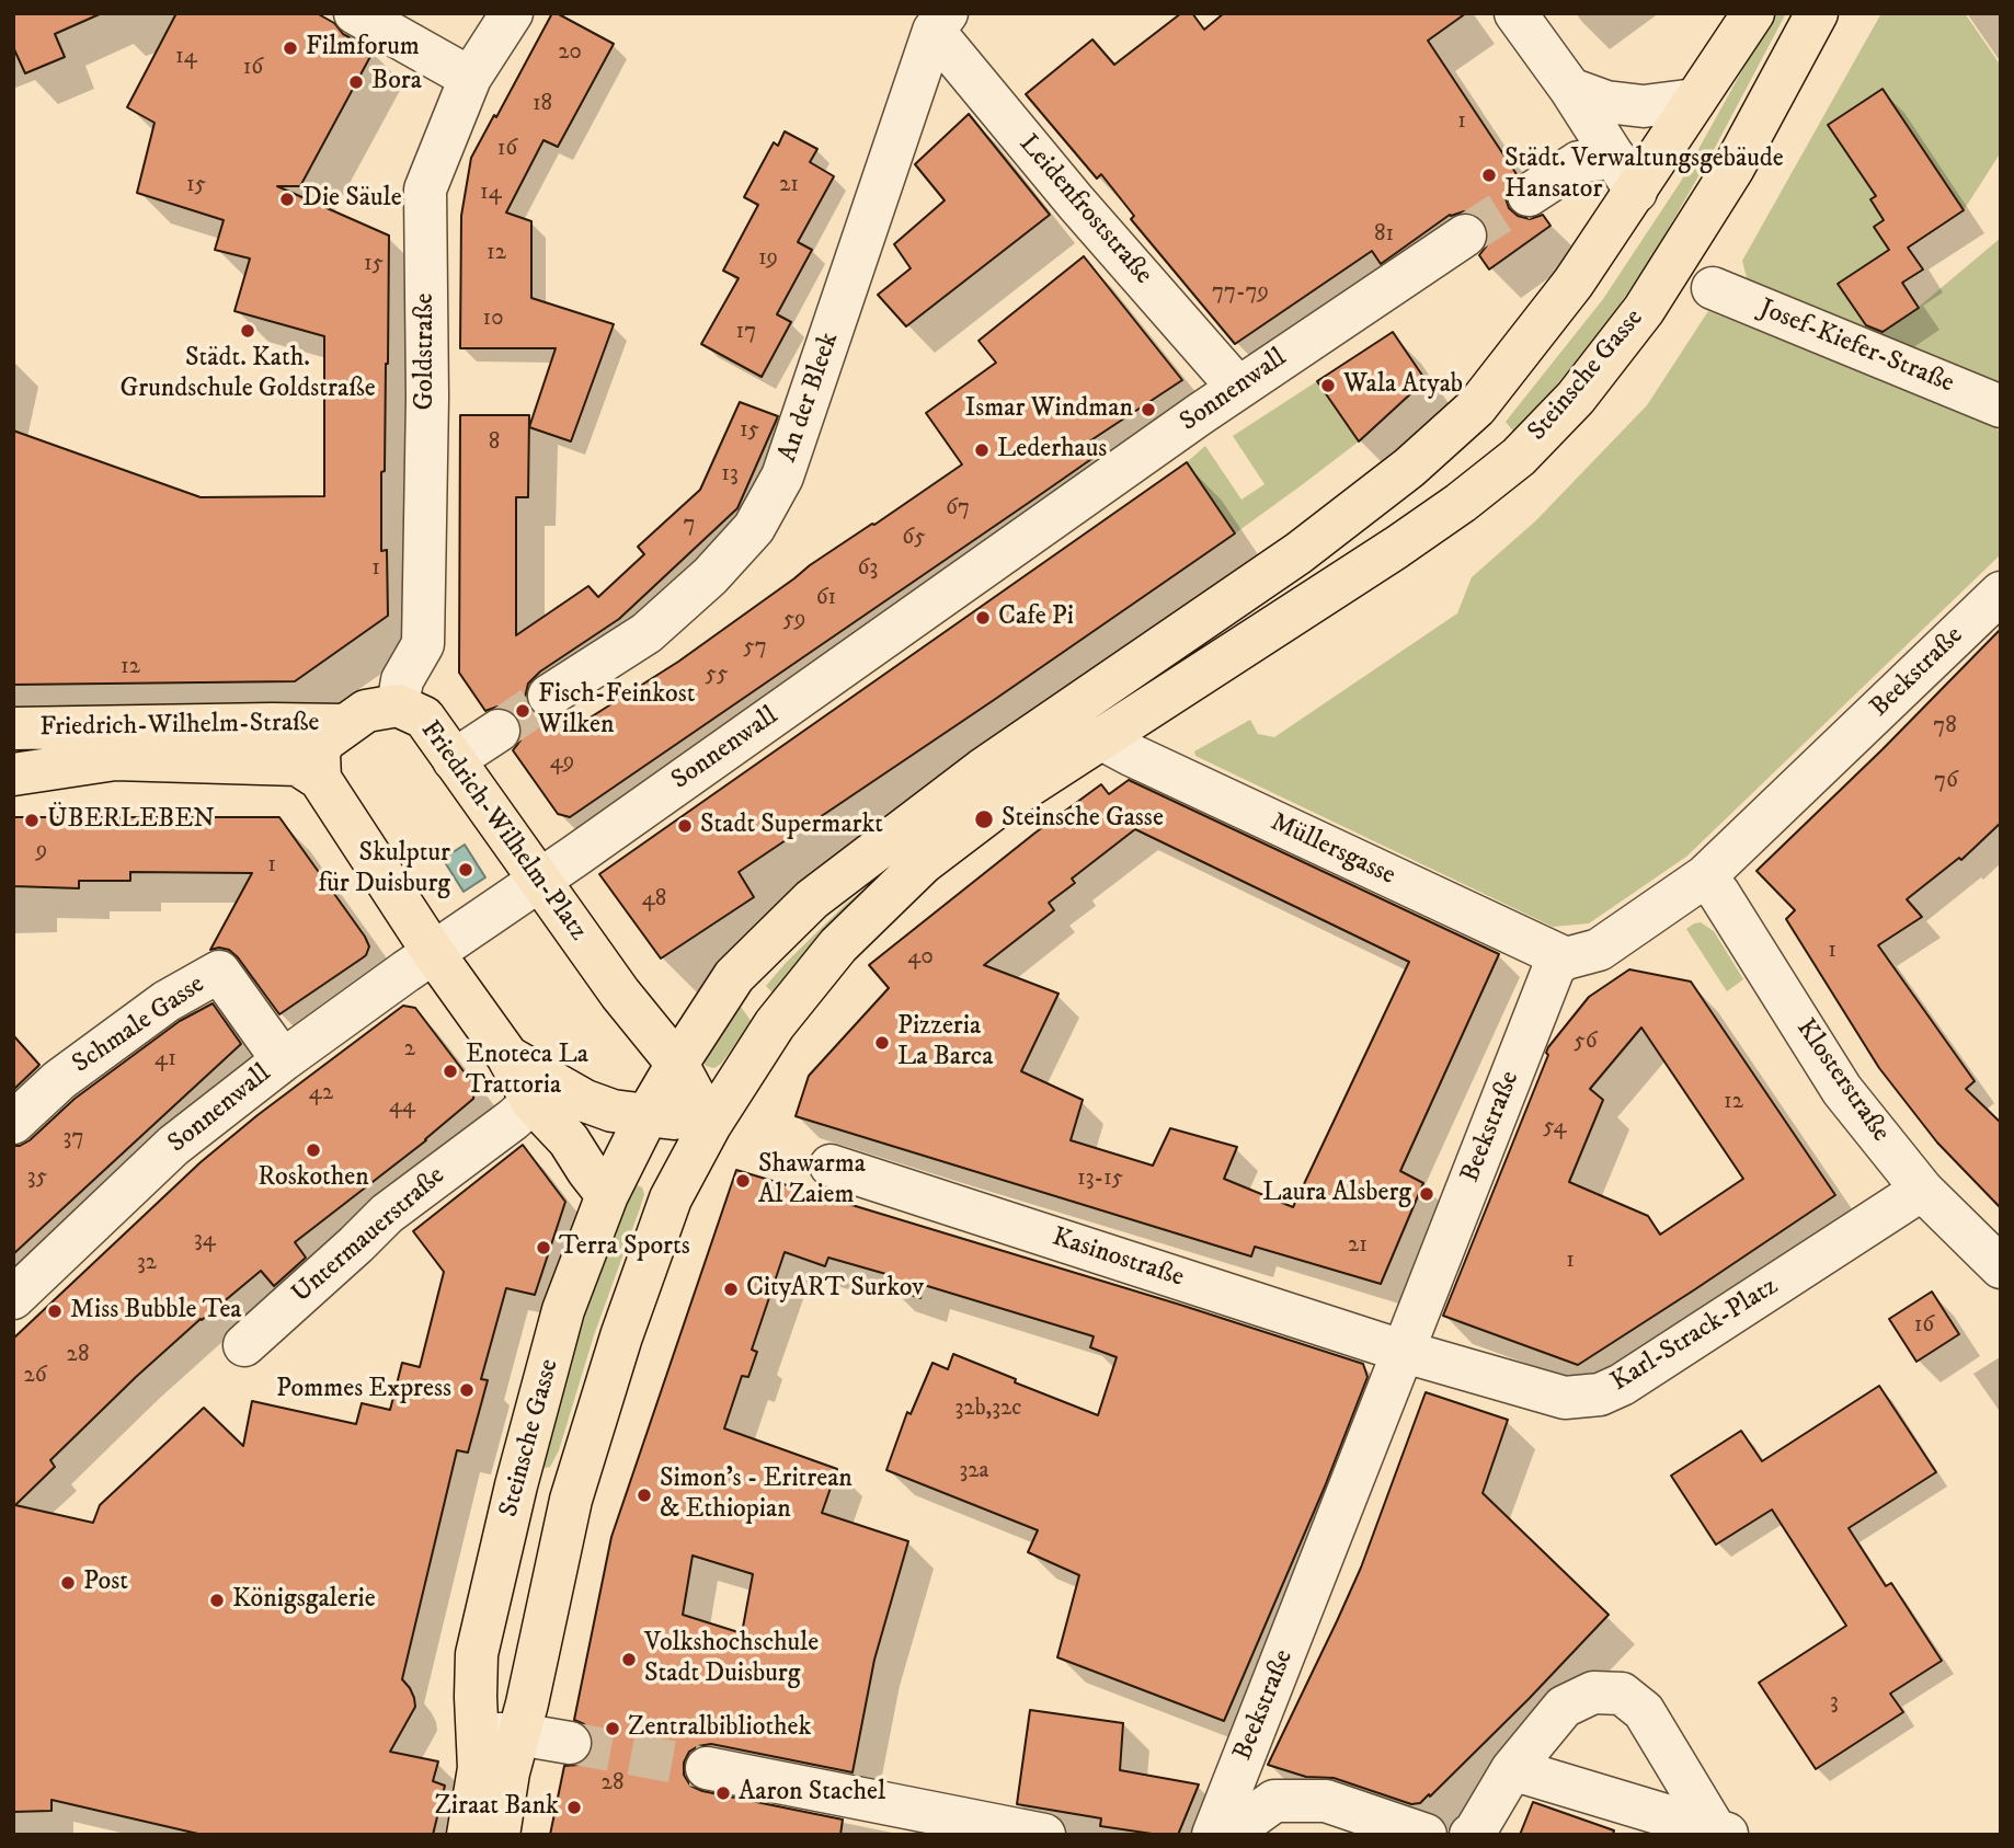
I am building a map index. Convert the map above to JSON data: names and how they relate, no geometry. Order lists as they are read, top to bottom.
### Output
{
  "streets": {
    "main road": ["Steinsche Gasse", "Friedrich-Wilhelm-Straße", "Friedrich-Wilhelm-Platz"],
    "street": [
      "Leidenfroststraße",
      "Josef-Kiefer-Straße",
      "Goldstraße",
      "Sonnenwall",
      "An der Bleek",
      "Beekstraße",
      "Müllersgasse",
      "Schmale Gasse",
      "Klosterstraße",
      "Untermauerstraße",
      "Kasinostraße",
      "Karl-Strack-Platz"
    ]
  },
  "crossings": [
    ["Leidenfroststraße", "Sonnenwall"],
    ["Leidenfroststraße", "An der Bleek"],
    ["Goldstraße", "Friedrich-Wilhelm-Platz"],
    ["Steinsche Gasse", "Friedrich-Wilhelm-Platz"],
    ["Steinsche Gasse", "Müllersgasse"],
    ["Sonnenwall", "Friedrich-Wilhelm-Platz"],
    ["Sonnenwall", "Schmale Gasse"],
    ["Beekstraße", "Müllersgasse"],
    ["Beekstraße", "Klosterstraße"],
    ["Beekstraße", "Kasinostraße"],
    ["Beekstraße", "Karl-Strack-Platz"],
    ["Friedrich-Wilhelm-Straße", "Friedrich-Wilhelm-Platz"],
    ["Klosterstraße", "Karl-Strack-Platz"],
    ["Kasinostraße", "Karl-Strack-Platz"]
  ],
  "places": [
    "Filmforum",
    "Bora",
    "Städt. Verwaltungsgebäude Hansator",
    "Die Säule",
    "Städt. Kath. Grundschule Goldstraße",
    "Wala Atyab",
    "Ismar Windman",
    "Lederhaus",
    "Cafe Pi",
    "Fisch-Feinkost Wilken",
    "Steinsche Gasse",
    "ÜBERLEBEN",
    "Stadt Supermarkt",
    "Skulptur für Duisburg",
    "Pizzeria La Barca",
    "Enoteca La Trattoria",
    "Roskothen",
    "Shawarma Al Zaiem",
    "Laura Alsberg",
    "Terra Sports",
    "CityART Surkov",
    "Miss Bubble Tea",
    "Pommes Express",
    "Simon's - Eritrean & Ethiopian",
    "Post",
    "Königsgalerie",
    "Volkshochschule Stadt Duisburg",
    "Zentralbibliothek",
    "Aaron Stachel",
    "Ziraat Bank"
  ],
  "house_numbers": [
    "20",
    "14",
    "16",
    "18",
    "1",
    "16",
    "15",
    "21",
    "14",
    "81",
    "12",
    "19",
    "15",
    "77-79",
    "10",
    "17",
    "15",
    "8",
    "13",
    "67",
    "7",
    "65",
    "1",
    "63",
    "61",
    "59",
    "57",
    "12",
    "55",
    "78",
    "49",
    "76",
    "9",
    "1",
    "48",
    "1",
    "40",
    "56",
    "2",
    "41",
    "42",
    "12",
    "44",
    "54",
    "37",
    "35",
    "13-15",
    "34",
    "21",
    "1",
    "32",
    "16",
    "28",
    "26",
    "32b,32c",
    "32a",
    "3",
    "28"
  ]
}
